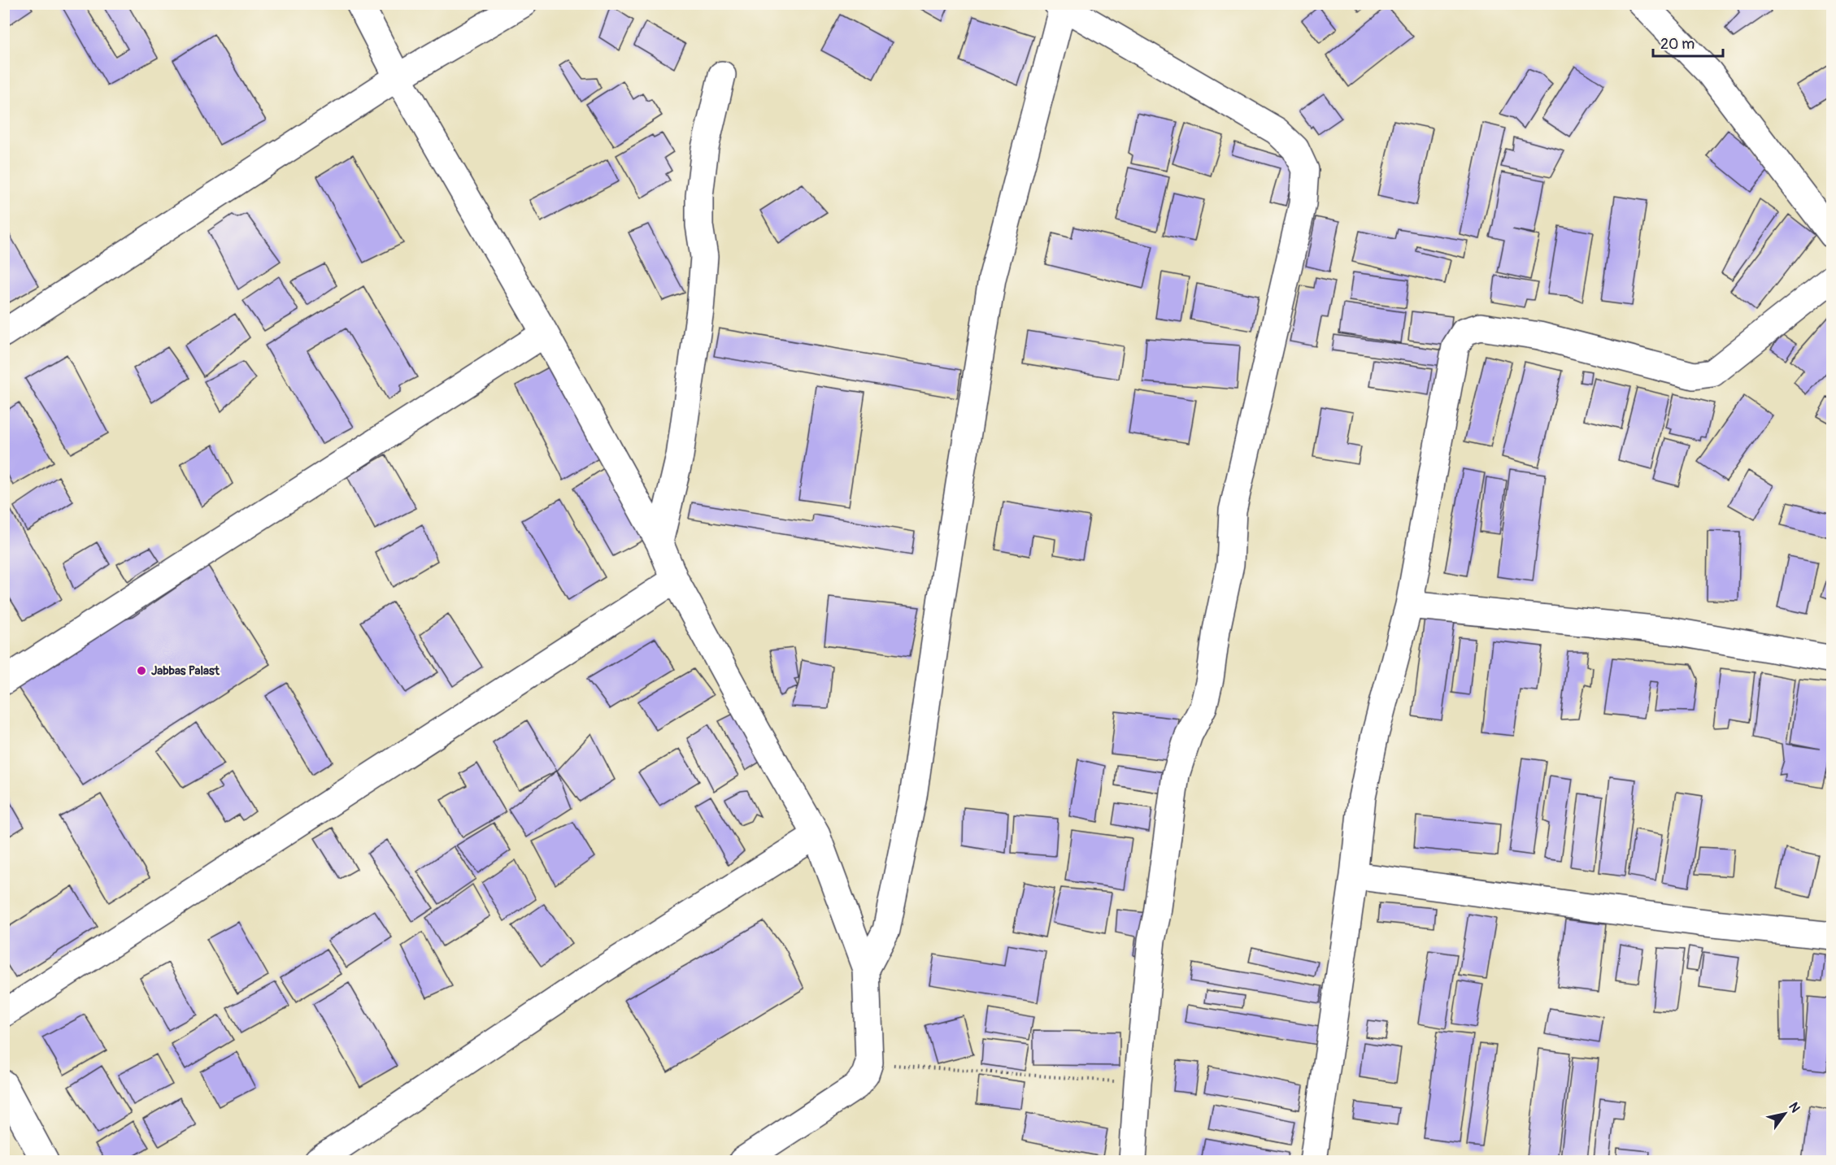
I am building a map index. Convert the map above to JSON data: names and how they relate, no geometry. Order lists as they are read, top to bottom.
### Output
{
  "places": ["Jabbas Palast"],
  "scale_bar": "20 m",
  "north": "top right"
}
